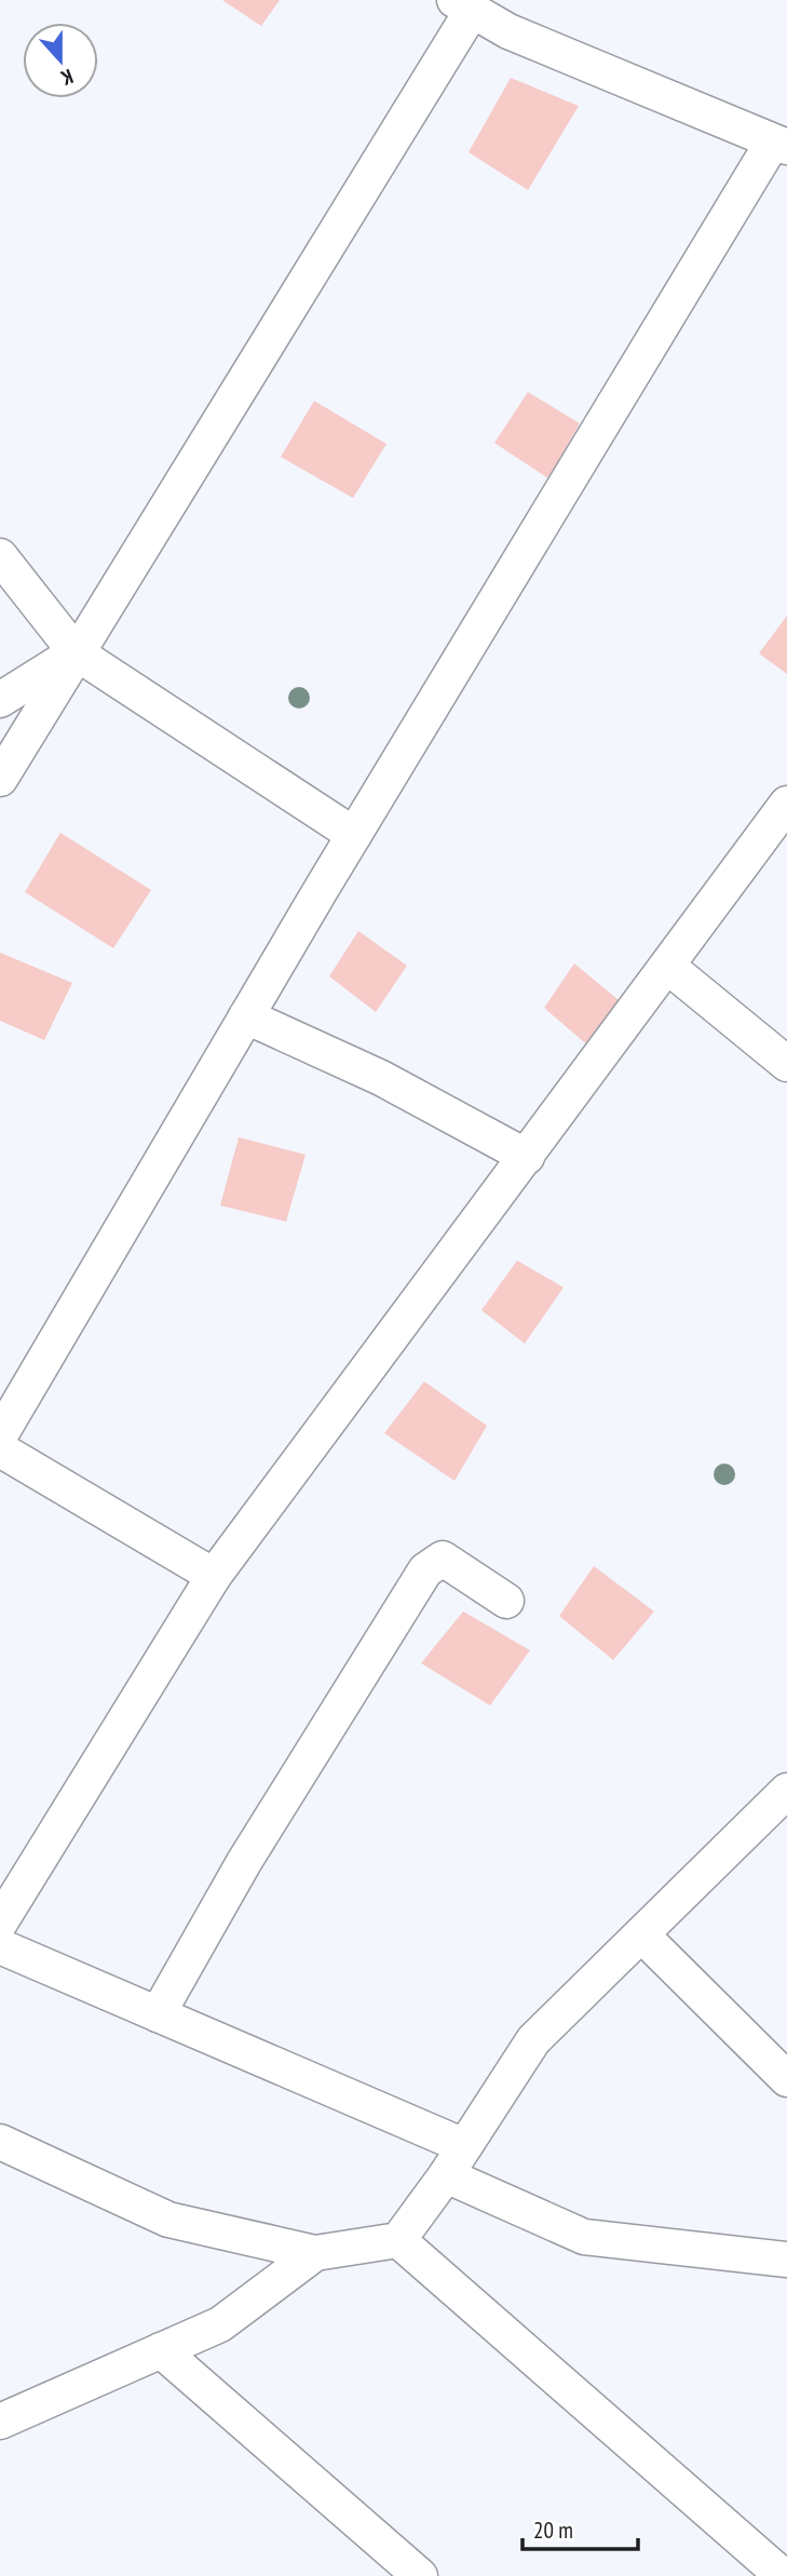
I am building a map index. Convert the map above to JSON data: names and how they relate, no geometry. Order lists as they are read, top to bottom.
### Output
{
  "scale_bar": "20 m",
  "north": "bottom"
}
